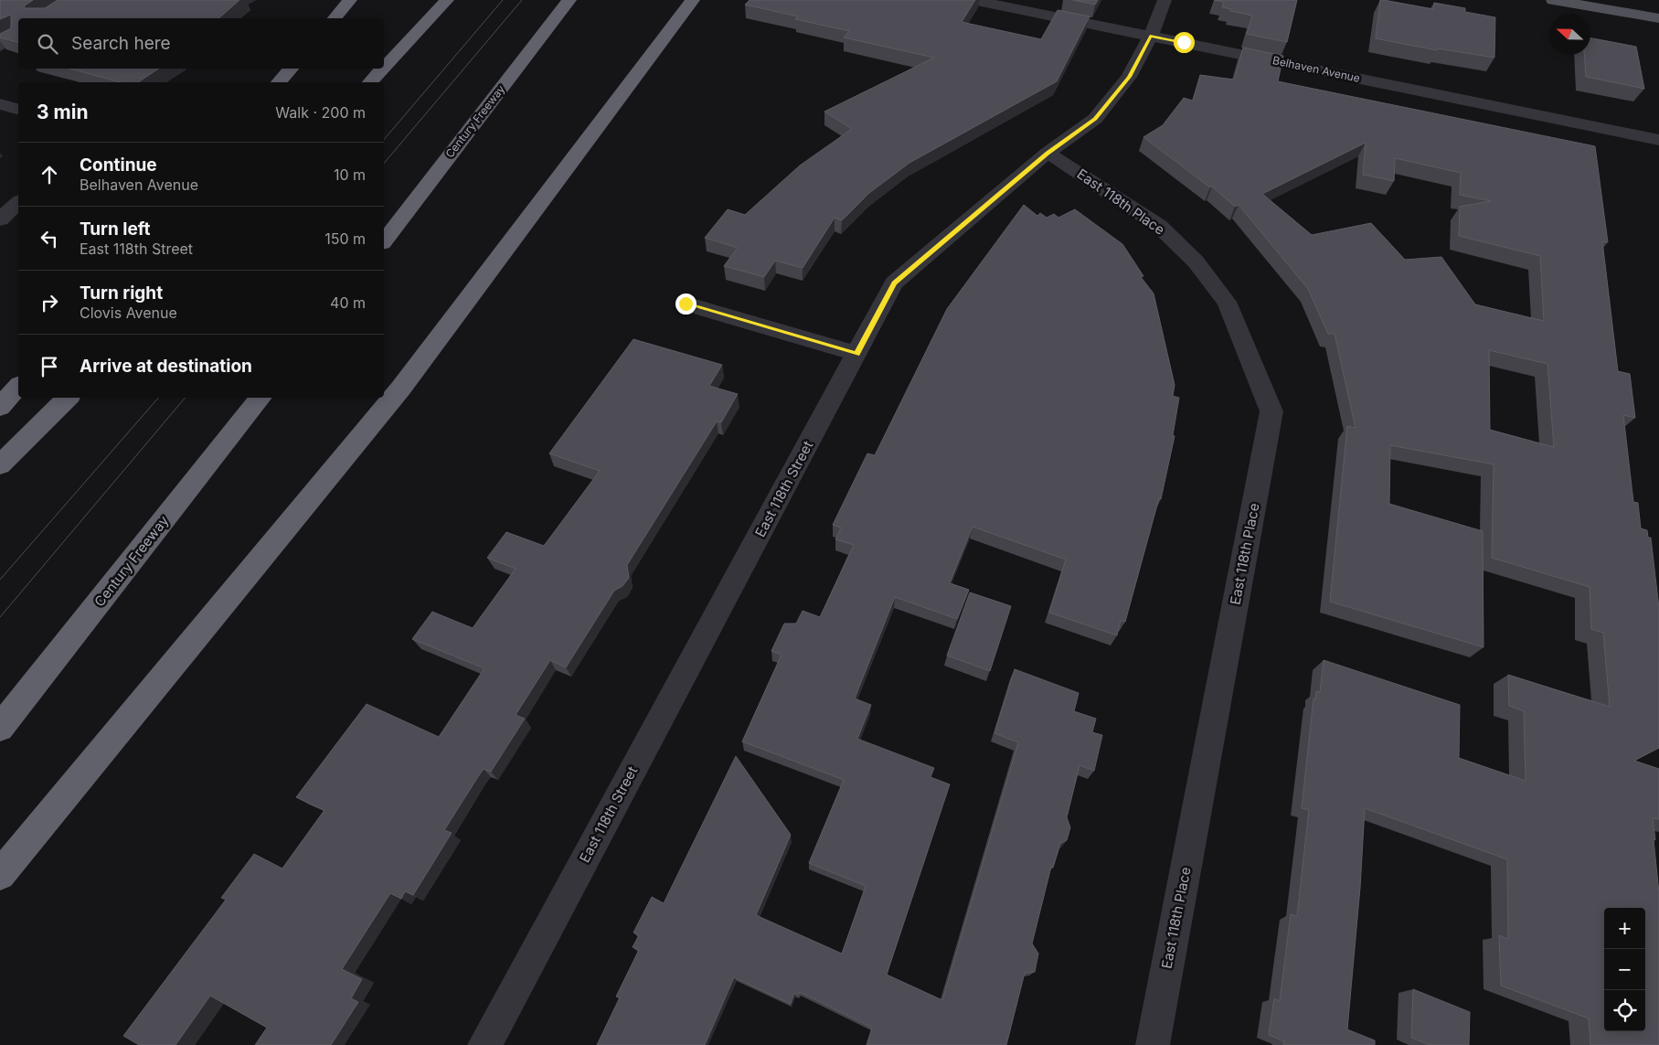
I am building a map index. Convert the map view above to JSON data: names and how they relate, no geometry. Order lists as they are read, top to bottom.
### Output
{
  "streets": {
    "highway": ["Century Freeway"],
    "street": ["Belhaven Avenue", "East 118th Place", "East 118th Street"]
  },
  "crossings": [
    ["Belhaven Avenue", "East 118th Street"],
    ["East 118th Place", "East 118th Street"]
  ],
  "north": "left",
  "page": {
    "search": "Search here",
    "heading": ["3 min", "Walk · 200 m"],
    "list": [
      ["Continue", "Belhaven Avenue", "10 m"],
      ["Turn left", "East 118th Street", "150 m"],
      ["Turn right", "Clovis Avenue", "40 m"],
      "Arrive at destination"
    ],
    "map_buttons": ["+", "−"]
  }
}
